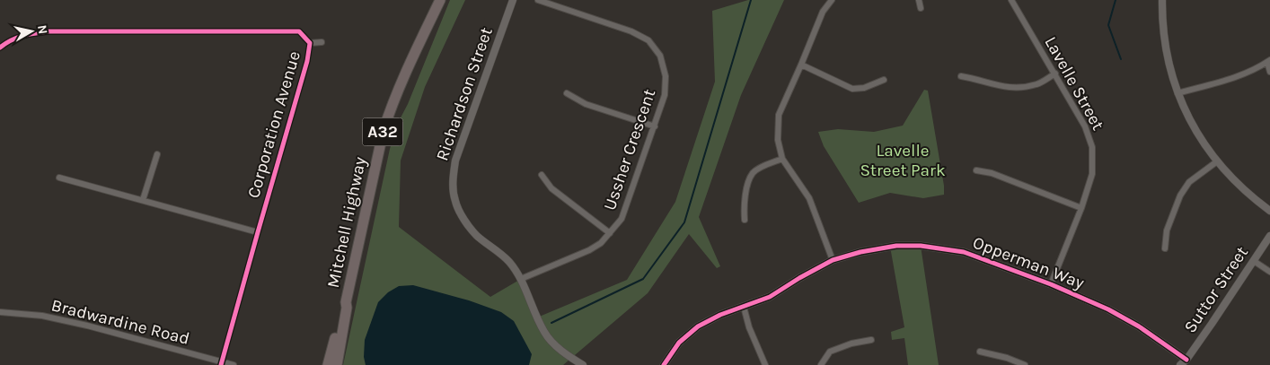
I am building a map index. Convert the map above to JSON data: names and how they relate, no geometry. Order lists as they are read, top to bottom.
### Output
{
  "streets": {
    "highway": ["A32", "Mitchell Highway"],
    "street": [
      "Lavelle Street",
      "Richardson Street",
      "Corporation Avenue",
      "Ussher Crescent",
      "Opperman Way",
      "Suttor Street",
      "Bradwardine Road"
    ]
  },
  "crossings": [
    ["Lavelle Street", "Opperman Way"],
    ["Richardson Street", "Ussher Crescent"],
    ["Corporation Avenue", "Bradwardine Road"],
    ["Opperman Way", "Suttor Street"]
  ],
  "parks": ["Lavelle Street Park"],
  "north": "right"
}
